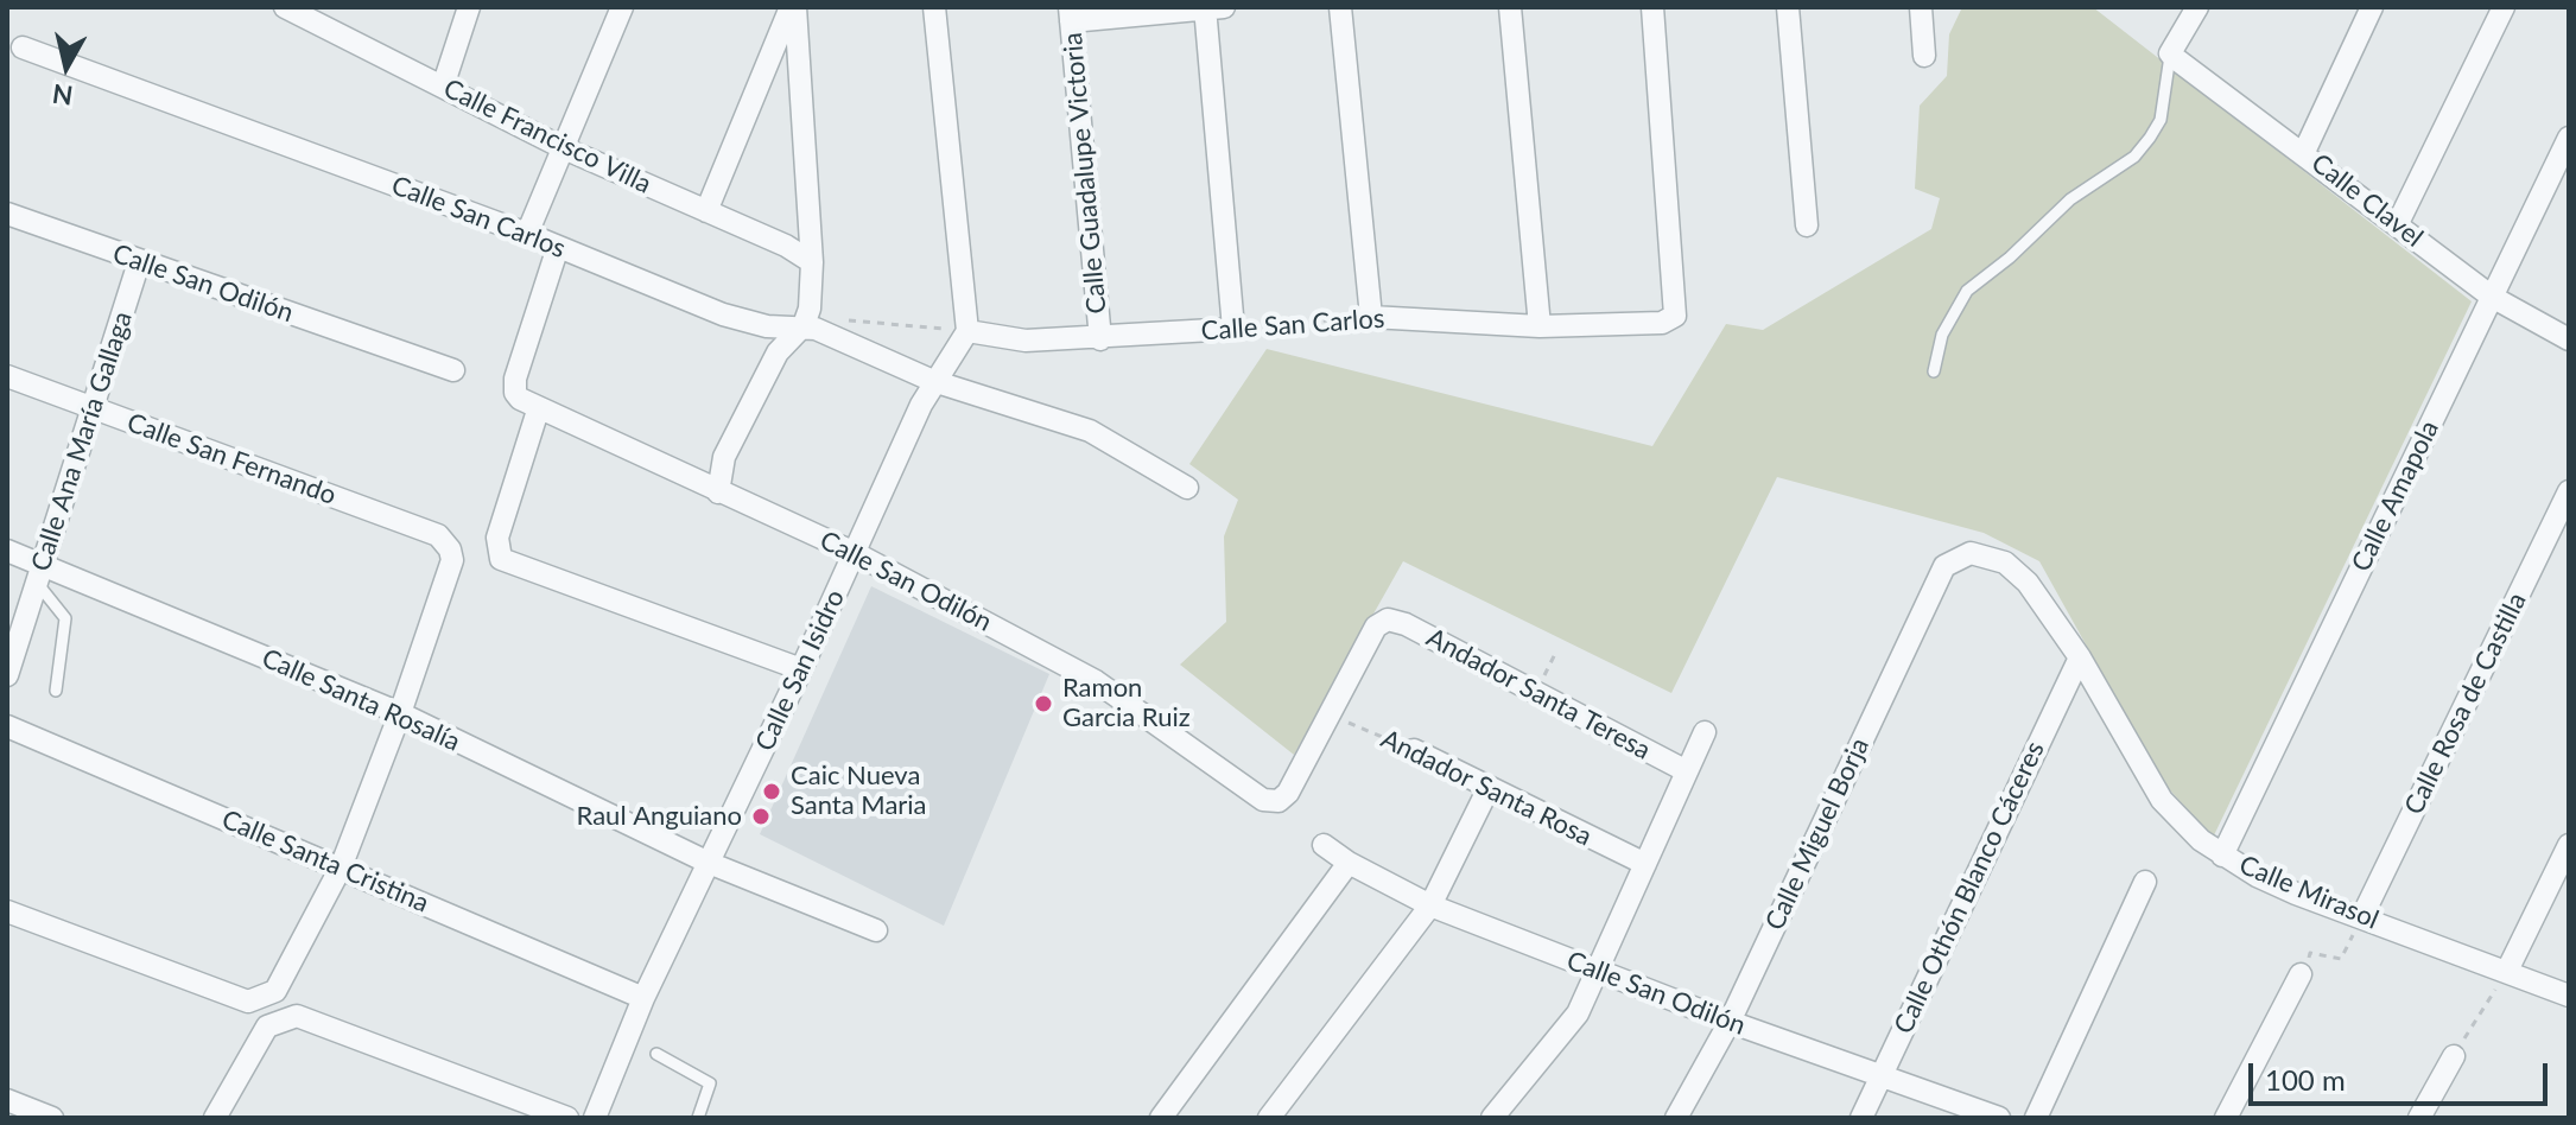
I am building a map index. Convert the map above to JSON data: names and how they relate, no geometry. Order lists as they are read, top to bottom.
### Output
{
  "streets": {
    "street": [
      "Calle Francisco Villa",
      "Calle Guadalupe Victoria",
      "Calle Clavel",
      "Calle San Carlos",
      "Calle San Odilón",
      "Calle Ana María Gallaga",
      "Calle San Fernando",
      "Calle Amapola",
      "Calle San Isidro",
      "Andador Santa Teresa",
      "Calle Santa Rosalía",
      "Calle Rosa de Castilla",
      "Andador Santa Rosa",
      "Calle Miguel Borja",
      "Calle Santa Cristina",
      "Calle Othón Blanco Cáceres",
      "Calle Mirasol"
    ]
  },
  "crossings": [
    ["Calle Guadalupe Victoria", "Calle San Carlos"],
    ["Calle Clavel", "Calle Amapola"],
    ["Calle San Carlos", "Calle San Odilón"],
    ["Calle San Carlos", "Calle San Isidro"],
    ["Calle San Odilón", "Calle Ana María Gallaga"],
    ["Calle San Odilón", "Calle San Isidro"],
    ["Calle San Odilón", "Andador Santa Teresa"],
    ["Calle San Odilón", "Andador Santa Rosa"],
    ["Calle San Odilón", "Calle Miguel Borja"],
    ["Calle San Odilón", "Calle Othón Blanco Cáceres"],
    ["Calle Ana María Gallaga", "Calle San Fernando"],
    ["Calle Ana María Gallaga", "Calle Santa Rosalía"],
    ["Calle San Fernando", "Calle Santa Rosalía"],
    ["Calle Amapola", "Calle Mirasol"],
    ["Calle San Isidro", "Calle Santa Rosalía"],
    ["Calle San Isidro", "Calle Santa Cristina"],
    ["Andador Santa Teresa", "Andador Santa Rosa"],
    ["Calle Rosa de Castilla", "Calle Mirasol"],
    ["Calle Miguel Borja", "Calle Mirasol"],
    ["Calle Othón Blanco Cáceres", "Calle Mirasol"]
  ],
  "places": ["Ramon Garcia Ruiz", "Caic Nueva Santa Maria", "Raul Anguiano"],
  "scale_bar": "100 m",
  "north": "bottom"
}
